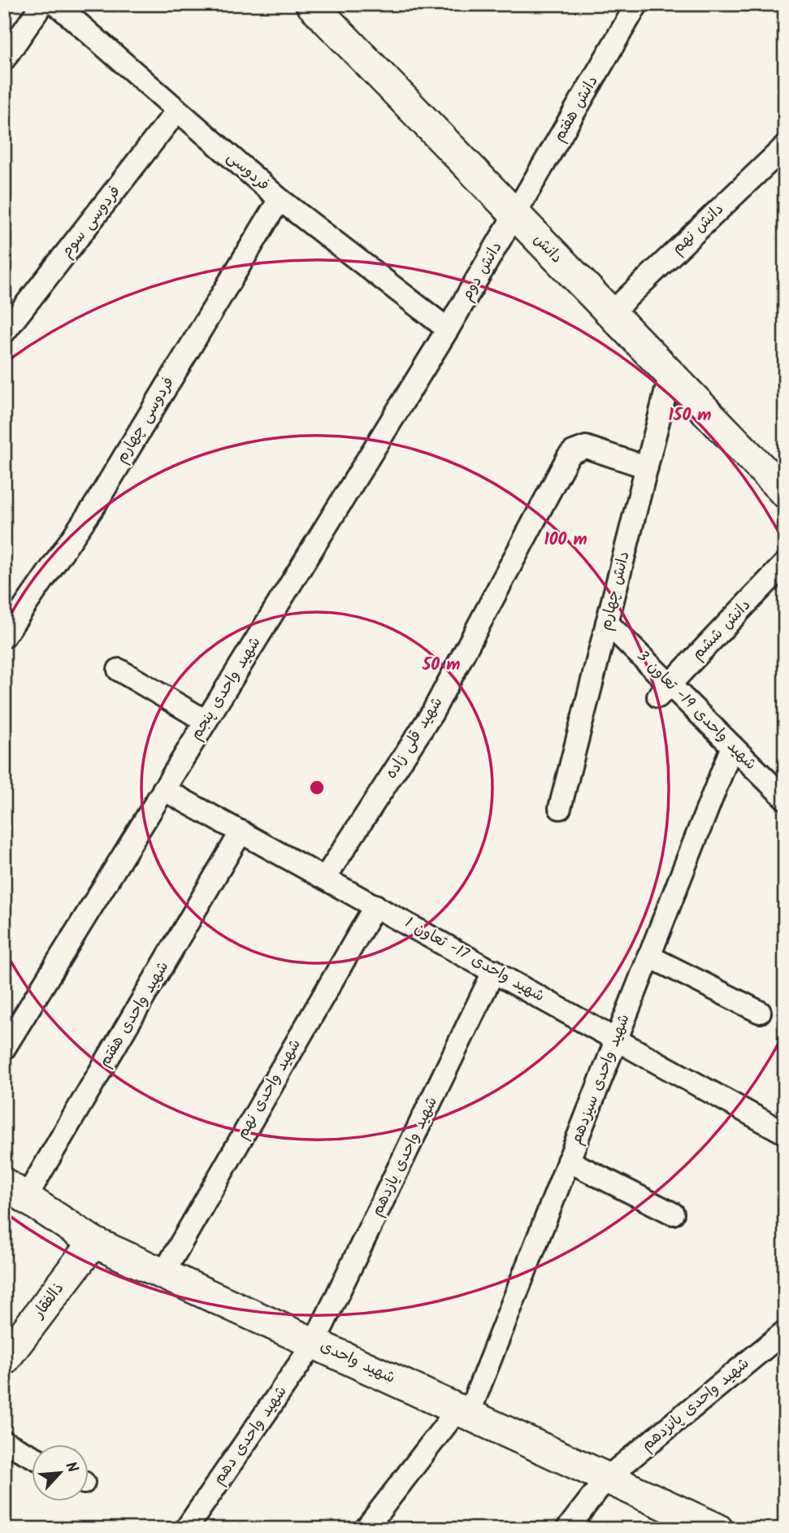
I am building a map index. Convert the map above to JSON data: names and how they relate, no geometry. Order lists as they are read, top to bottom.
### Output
{
  "streets": {
    "street": [
      "دانش هفتم",
      "فردوسی",
      "فردوسی سوم",
      "دانش نهم",
      "دانش",
      "دانش دوم",
      "فردوسی چهارم",
      "دانش چهارم",
      "دانش ششم",
      "شهید واحدی پنجم",
      "شهید واحدی 19- تعاون 3",
      "شهید قلی زاده",
      "شهید واحدی 17- تعاون 1",
      "شهید واحدی هفتم",
      "شهید واحدی سیزدهم",
      "شهید واحدی نهم",
      "شهید واحدی یازدهم",
      "ذالفقار",
      "شهید واحدی",
      "شهید واحدی پانزدهم",
      "شهید واحدی دهم"
    ]
  },
  "crossings": [
    ["دانش هفتم", "دانش"],
    ["دانش هفتم", "دانش دوم"],
    ["فردوسی", "فردوسی سوم"],
    ["فردوسی", "دانش دوم"],
    ["فردوسی", "فردوسی چهارم"],
    ["فردوسی", "شهید واحدی پنجم"],
    ["دانش نهم", "دانش"],
    ["دانش", "دانش دوم"],
    ["دانش", "دانش چهارم"],
    ["دانش دوم", "شهید واحدی پنجم"],
    ["دانش چهارم", "شهید واحدی 19- تعاون 3"],
    ["دانش چهارم", "شهید قلی زاده"],
    ["دانش ششم", "شهید واحدی 19- تعاون 3"],
    ["شهید واحدی پنجم", "شهید واحدی 17- تعاون 1"],
    ["شهید واحدی 19- تعاون 3", "شهید واحدی سیزدهم"],
    ["شهید قلی زاده", "شهید واحدی 17- تعاون 1"],
    ["شهید واحدی 17- تعاون 1", "شهید واحدی هفتم"],
    ["شهید واحدی 17- تعاون 1", "شهید واحدی سیزدهم"],
    ["شهید واحدی 17- تعاون 1", "شهید واحدی نهم"],
    ["شهید واحدی 17- تعاون 1", "شهید واحدی یازدهم"],
    ["شهید واحدی هفتم", "شهید واحدی"],
    ["شهید واحدی سیزدهم", "شهید واحدی"],
    ["شهید واحدی نهم", "شهید واحدی"],
    ["شهید واحدی یازدهم", "شهید واحدی"],
    ["شهید واحدی یازدهم", "شهید واحدی دهم"],
    ["ذالفقار", "شهید واحدی"],
    ["شهید واحدی", "شهید واحدی پانزدهم"],
    ["شهید واحدی", "شهید واحدی دهم"]
  ],
  "north": "top right",
  "rings": ["150 m", "100 m", "50 m"]
}
